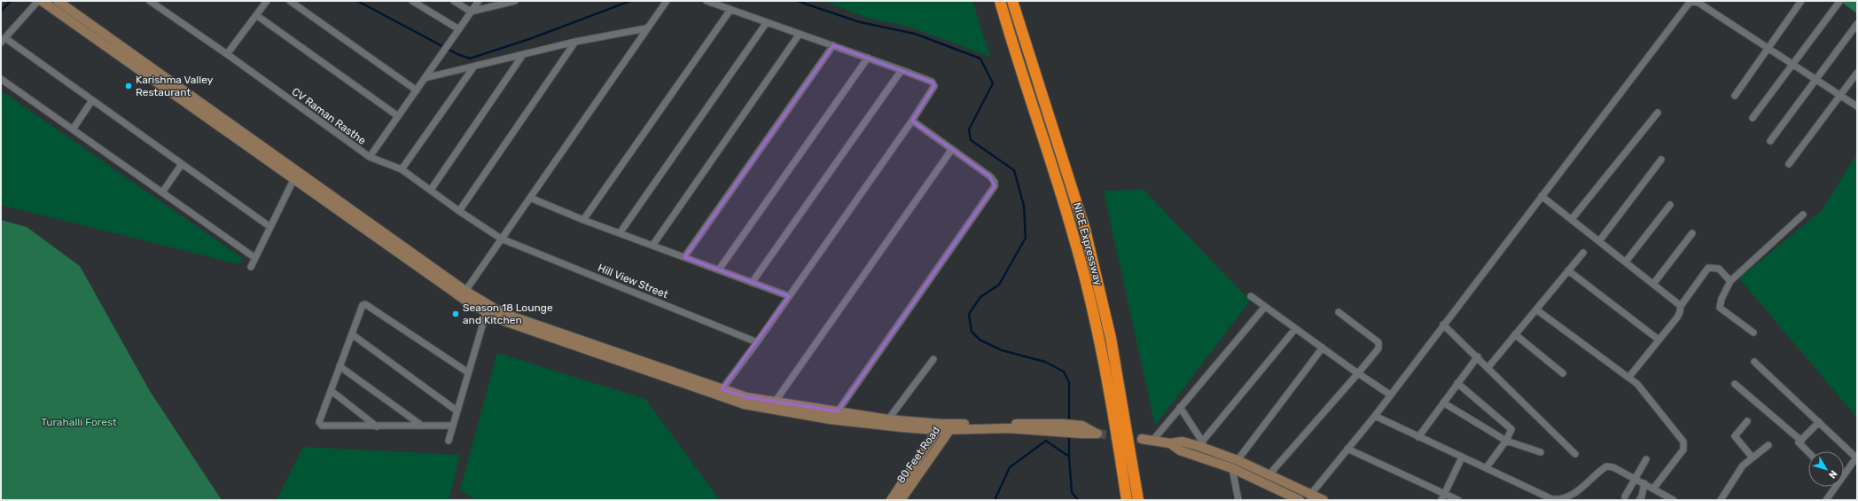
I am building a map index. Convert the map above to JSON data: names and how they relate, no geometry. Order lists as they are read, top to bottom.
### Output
{
  "streets": {
    "highway": ["NICE Expressway"],
    "main road": ["80 Feet Road"],
    "street": ["CV Raman Rasthe", "Hill View Street"]
  },
  "crossings": [
    ["CV Raman Rasthe", "Hill View Street"]
  ],
  "parks": ["Turahalli Forest"],
  "places": ["Karishma Valley Restaurant", "Season 18 Lounge and Kitchen"],
  "north": "bottom right"
}
